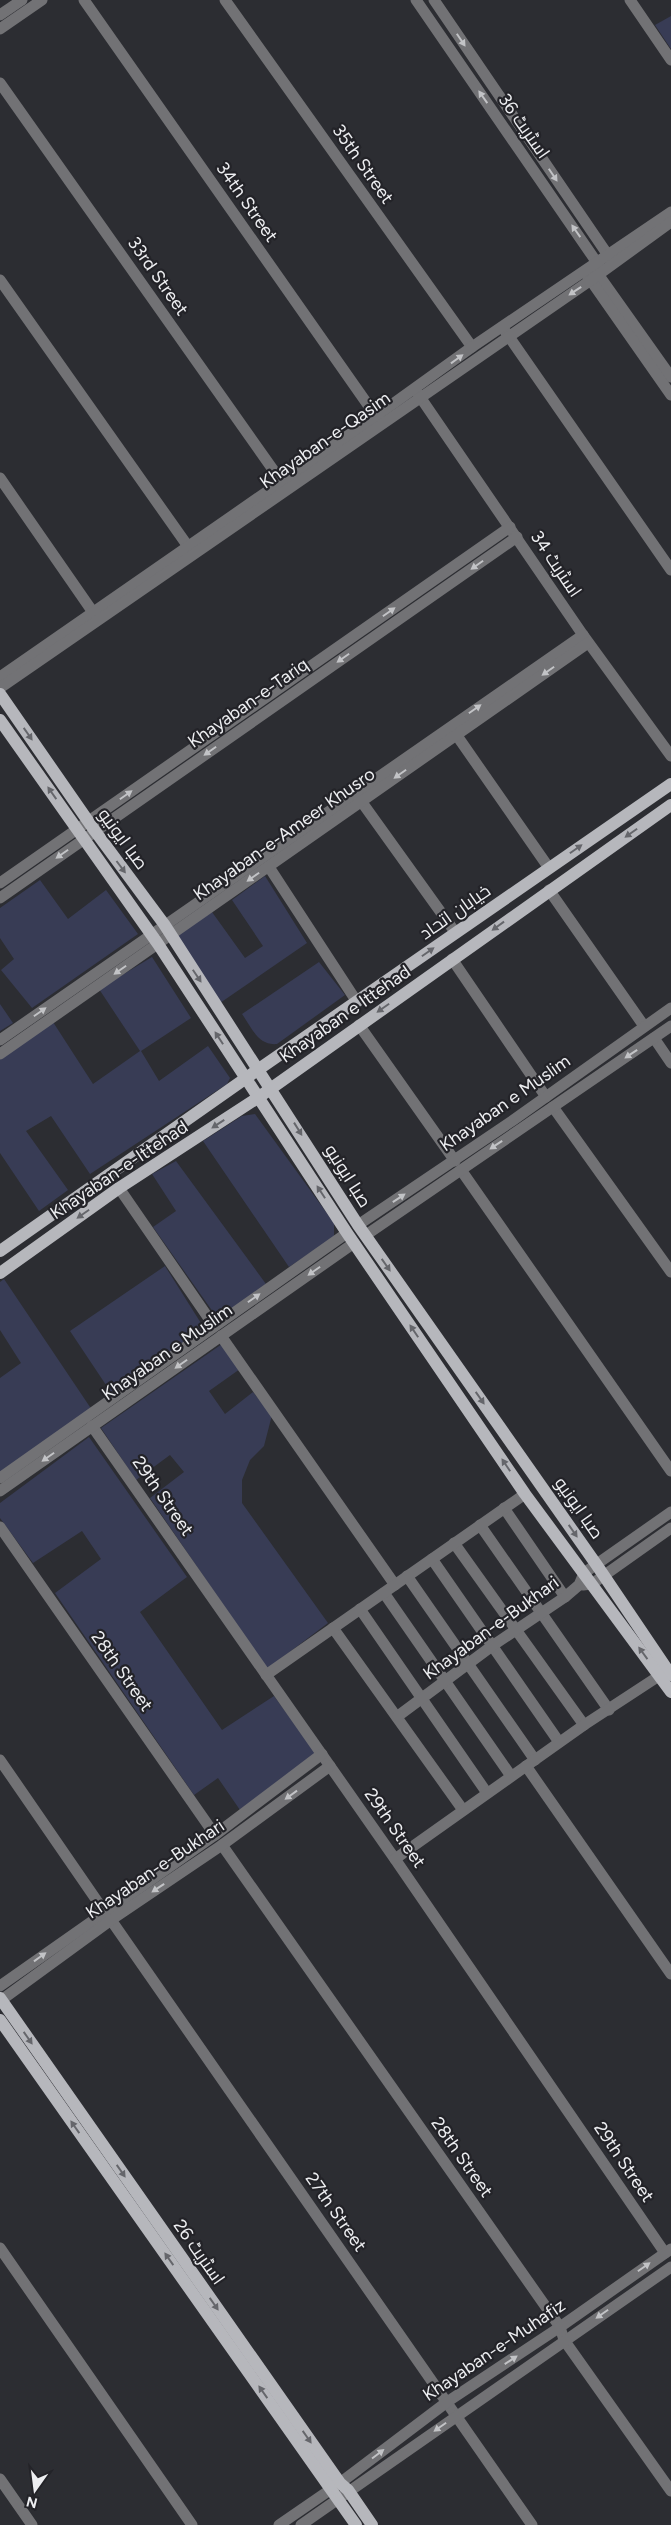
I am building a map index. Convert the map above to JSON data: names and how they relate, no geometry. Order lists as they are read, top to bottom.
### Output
{
  "streets": {
    "main road": [
      "صبا ایونیو",
      "خیابان اتحاد",
      "Khayaban e Ittehad",
      "Khayaban-e-Ittehad",
      "اسٹریٹ 26"
    ],
    "street": [
      "اسٹریٹ 36",
      "35th Street",
      "34th Street",
      "33rd Street",
      "Khayaban-e-Qasim",
      "اسٹریٹ 34",
      "Khayaban-e-Tariq",
      "Khayaban-e-Ameer Khusro",
      "Khayaban e Muslim",
      "29th Street",
      "Khayaban-e-Bukhari",
      "28th Street",
      "27th Street",
      "Khayaban-e-Muhafiz"
    ]
  },
  "crossings": [
    ["اسٹریٹ 36", "Khayaban-e-Qasim"],
    ["35th Street", "Khayaban-e-Qasim"],
    ["34th Street", "Khayaban-e-Qasim"],
    ["33rd Street", "Khayaban-e-Qasim"],
    ["Khayaban-e-Qasim", "اسٹریٹ 34"],
    ["اسٹریٹ 34", "Khayaban-e-Tariq"],
    ["اسٹریٹ 34", "Khayaban-e-Ameer Khusro"],
    ["Khayaban-e-Tariq", "صبا ایونیو"],
    ["Khayaban-e-Ameer Khusro", "صبا ایونیو"],
    ["صبا ایونیو", "خیابان اتحاد"],
    ["صبا ایونیو", "Khayaban e Ittehad"],
    ["صبا ایونیو", "Khayaban e Muslim"],
    ["صبا ایونیو", "Khayaban-e-Ittehad"],
    ["صبا ایونیو", "Khayaban-e-Bukhari"],
    ["خیابان اتحاد", "Khayaban e Ittehad"],
    ["Khayaban e Ittehad", "Khayaban-e-Ittehad"],
    ["Khayaban e Muslim", "29th Street"],
    ["29th Street", "Khayaban-e-Bukhari"],
    ["29th Street", "Khayaban-e-Muhafiz"],
    ["Khayaban-e-Bukhari", "28th Street"],
    ["Khayaban-e-Bukhari", "27th Street"],
    ["Khayaban-e-Bukhari", "اسٹریٹ 26"],
    ["28th Street", "Khayaban-e-Muhafiz"],
    ["27th Street", "Khayaban-e-Muhafiz"],
    ["اسٹریٹ 26", "Khayaban-e-Muhafiz"]
  ],
  "one_way": ["Khayaban e Ittehad"],
  "north": "bottom"
}
